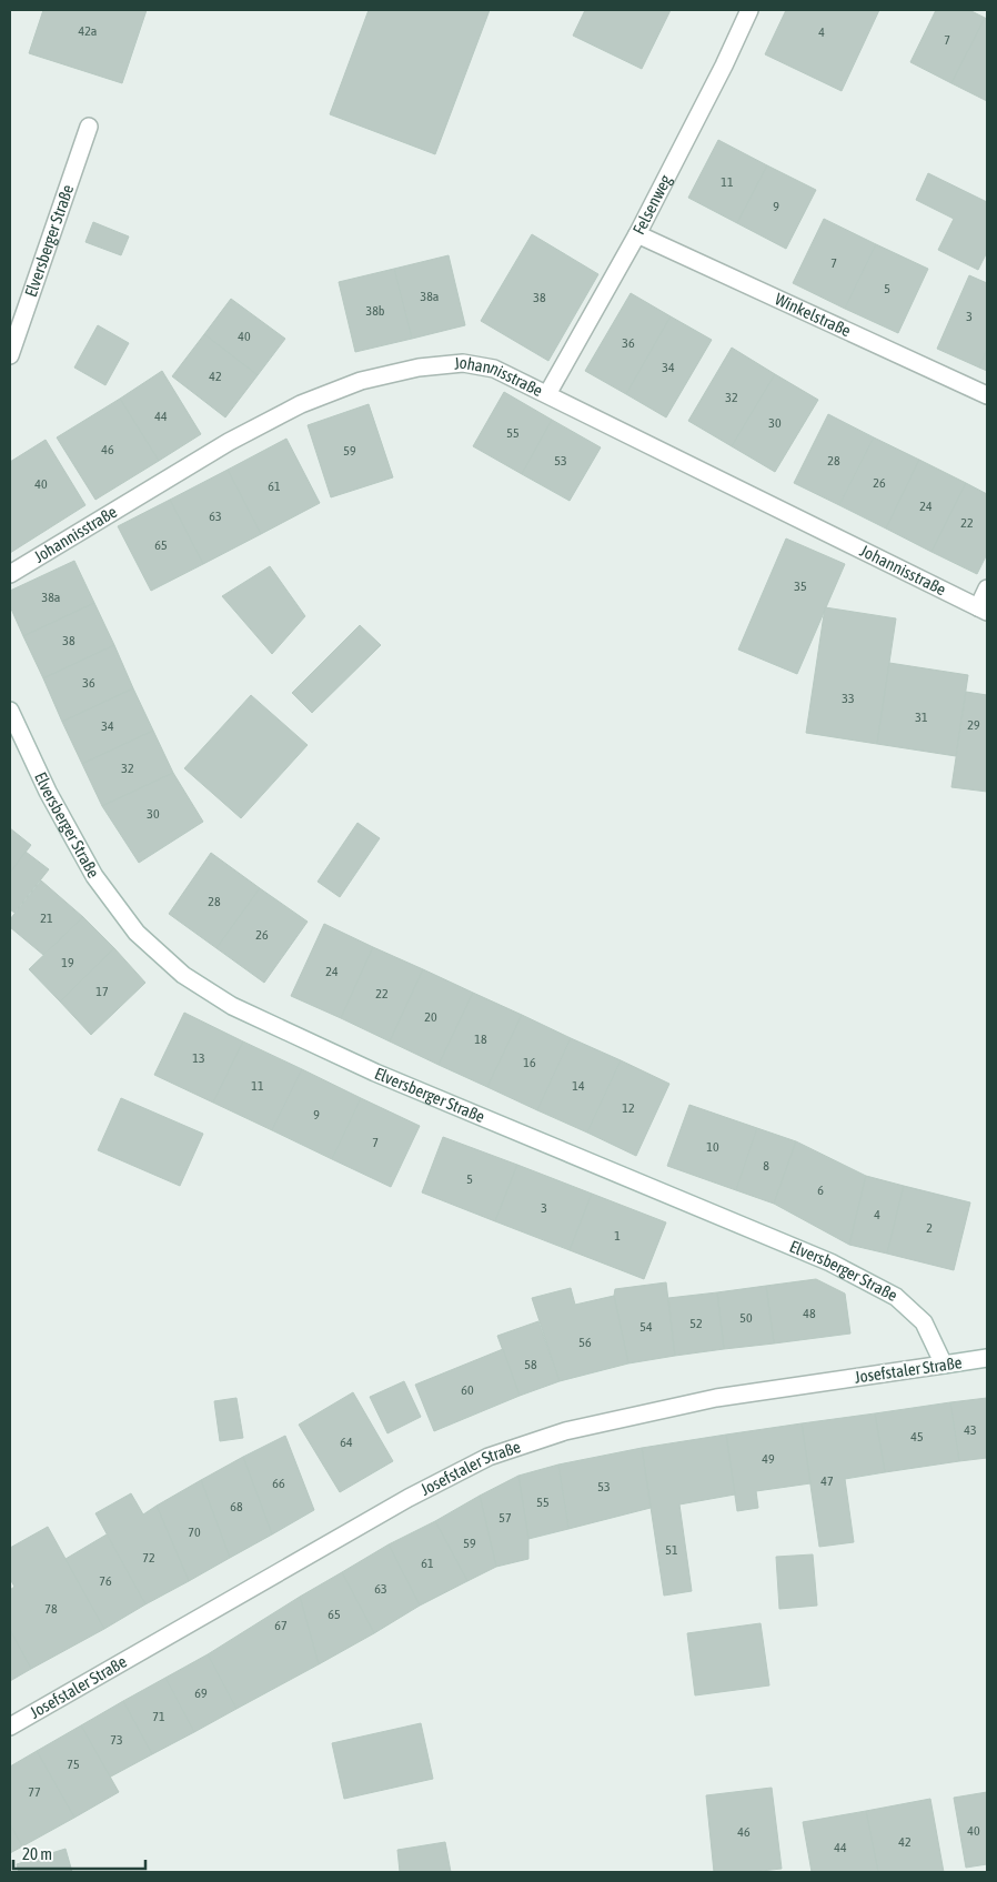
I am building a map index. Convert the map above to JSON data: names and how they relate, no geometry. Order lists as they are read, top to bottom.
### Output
{
  "streets": {
    "street": [
      "Felsenweg",
      "Elversberger Straße",
      "Winkelstraße",
      "Johannisstraße",
      "Josefstaler Straße"
    ]
  },
  "crossings": [
    ["Felsenweg", "Winkelstraße"],
    ["Felsenweg", "Johannisstraße"],
    ["Elversberger Straße", "Josefstaler Straße"]
  ],
  "house_numbers": [
    "42a",
    "4",
    "7",
    "11",
    "9",
    "7",
    "5",
    "38a",
    "38",
    "38b",
    "3",
    "40",
    "36",
    "34",
    "42",
    "32",
    "44",
    "30",
    "55",
    "46",
    "59",
    "53",
    "28",
    "26",
    "40",
    "61",
    "24",
    "63",
    "22",
    "65",
    "35",
    "38a",
    "38",
    "36",
    "33",
    "31",
    "29",
    "34",
    "32",
    "30",
    "28",
    "21",
    "26",
    "19",
    "24",
    "17",
    "22",
    "20",
    "18",
    "13",
    "16",
    "11",
    "14",
    "12",
    "9",
    "7",
    "10",
    "8",
    "5",
    "6",
    "3",
    "4",
    "2",
    "1",
    "48",
    "50",
    "52",
    "54",
    "56",
    "58",
    "60",
    "43",
    "45",
    "64",
    "49",
    "47",
    "66",
    "53",
    "55",
    "68",
    "57",
    "70",
    "59",
    "51",
    "72",
    "61",
    "76",
    "63",
    "78",
    "65",
    "67",
    "69",
    "71",
    "73",
    "75",
    "77",
    "40",
    "46",
    "42",
    "44"
  ],
  "scale_bar": "20 m"
}
